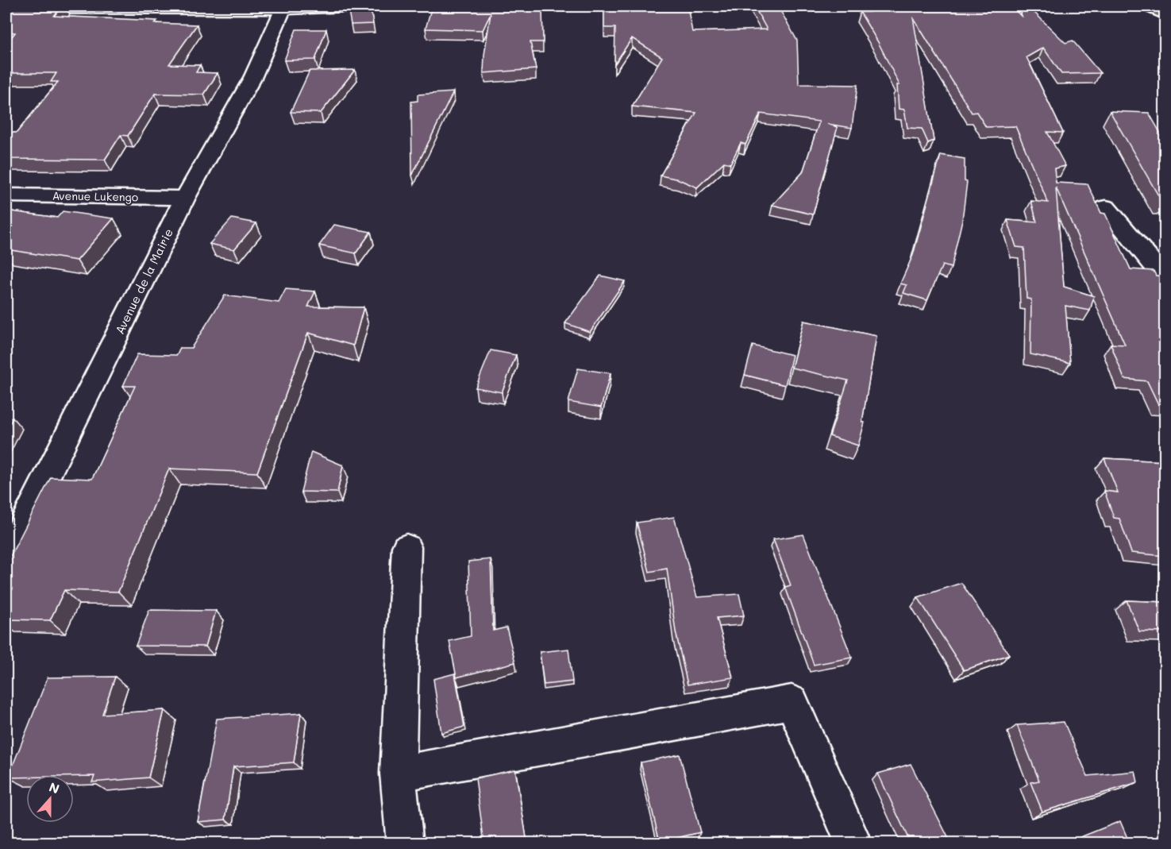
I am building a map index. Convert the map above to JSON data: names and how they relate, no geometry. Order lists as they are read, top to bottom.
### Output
{
  "streets": {
    "street": ["Avenue Lukengo", "Avenue de la Mairie"]
  },
  "crossings": [
    ["Avenue Lukengo", "Avenue de la Mairie"]
  ],
  "north": "top"
}
